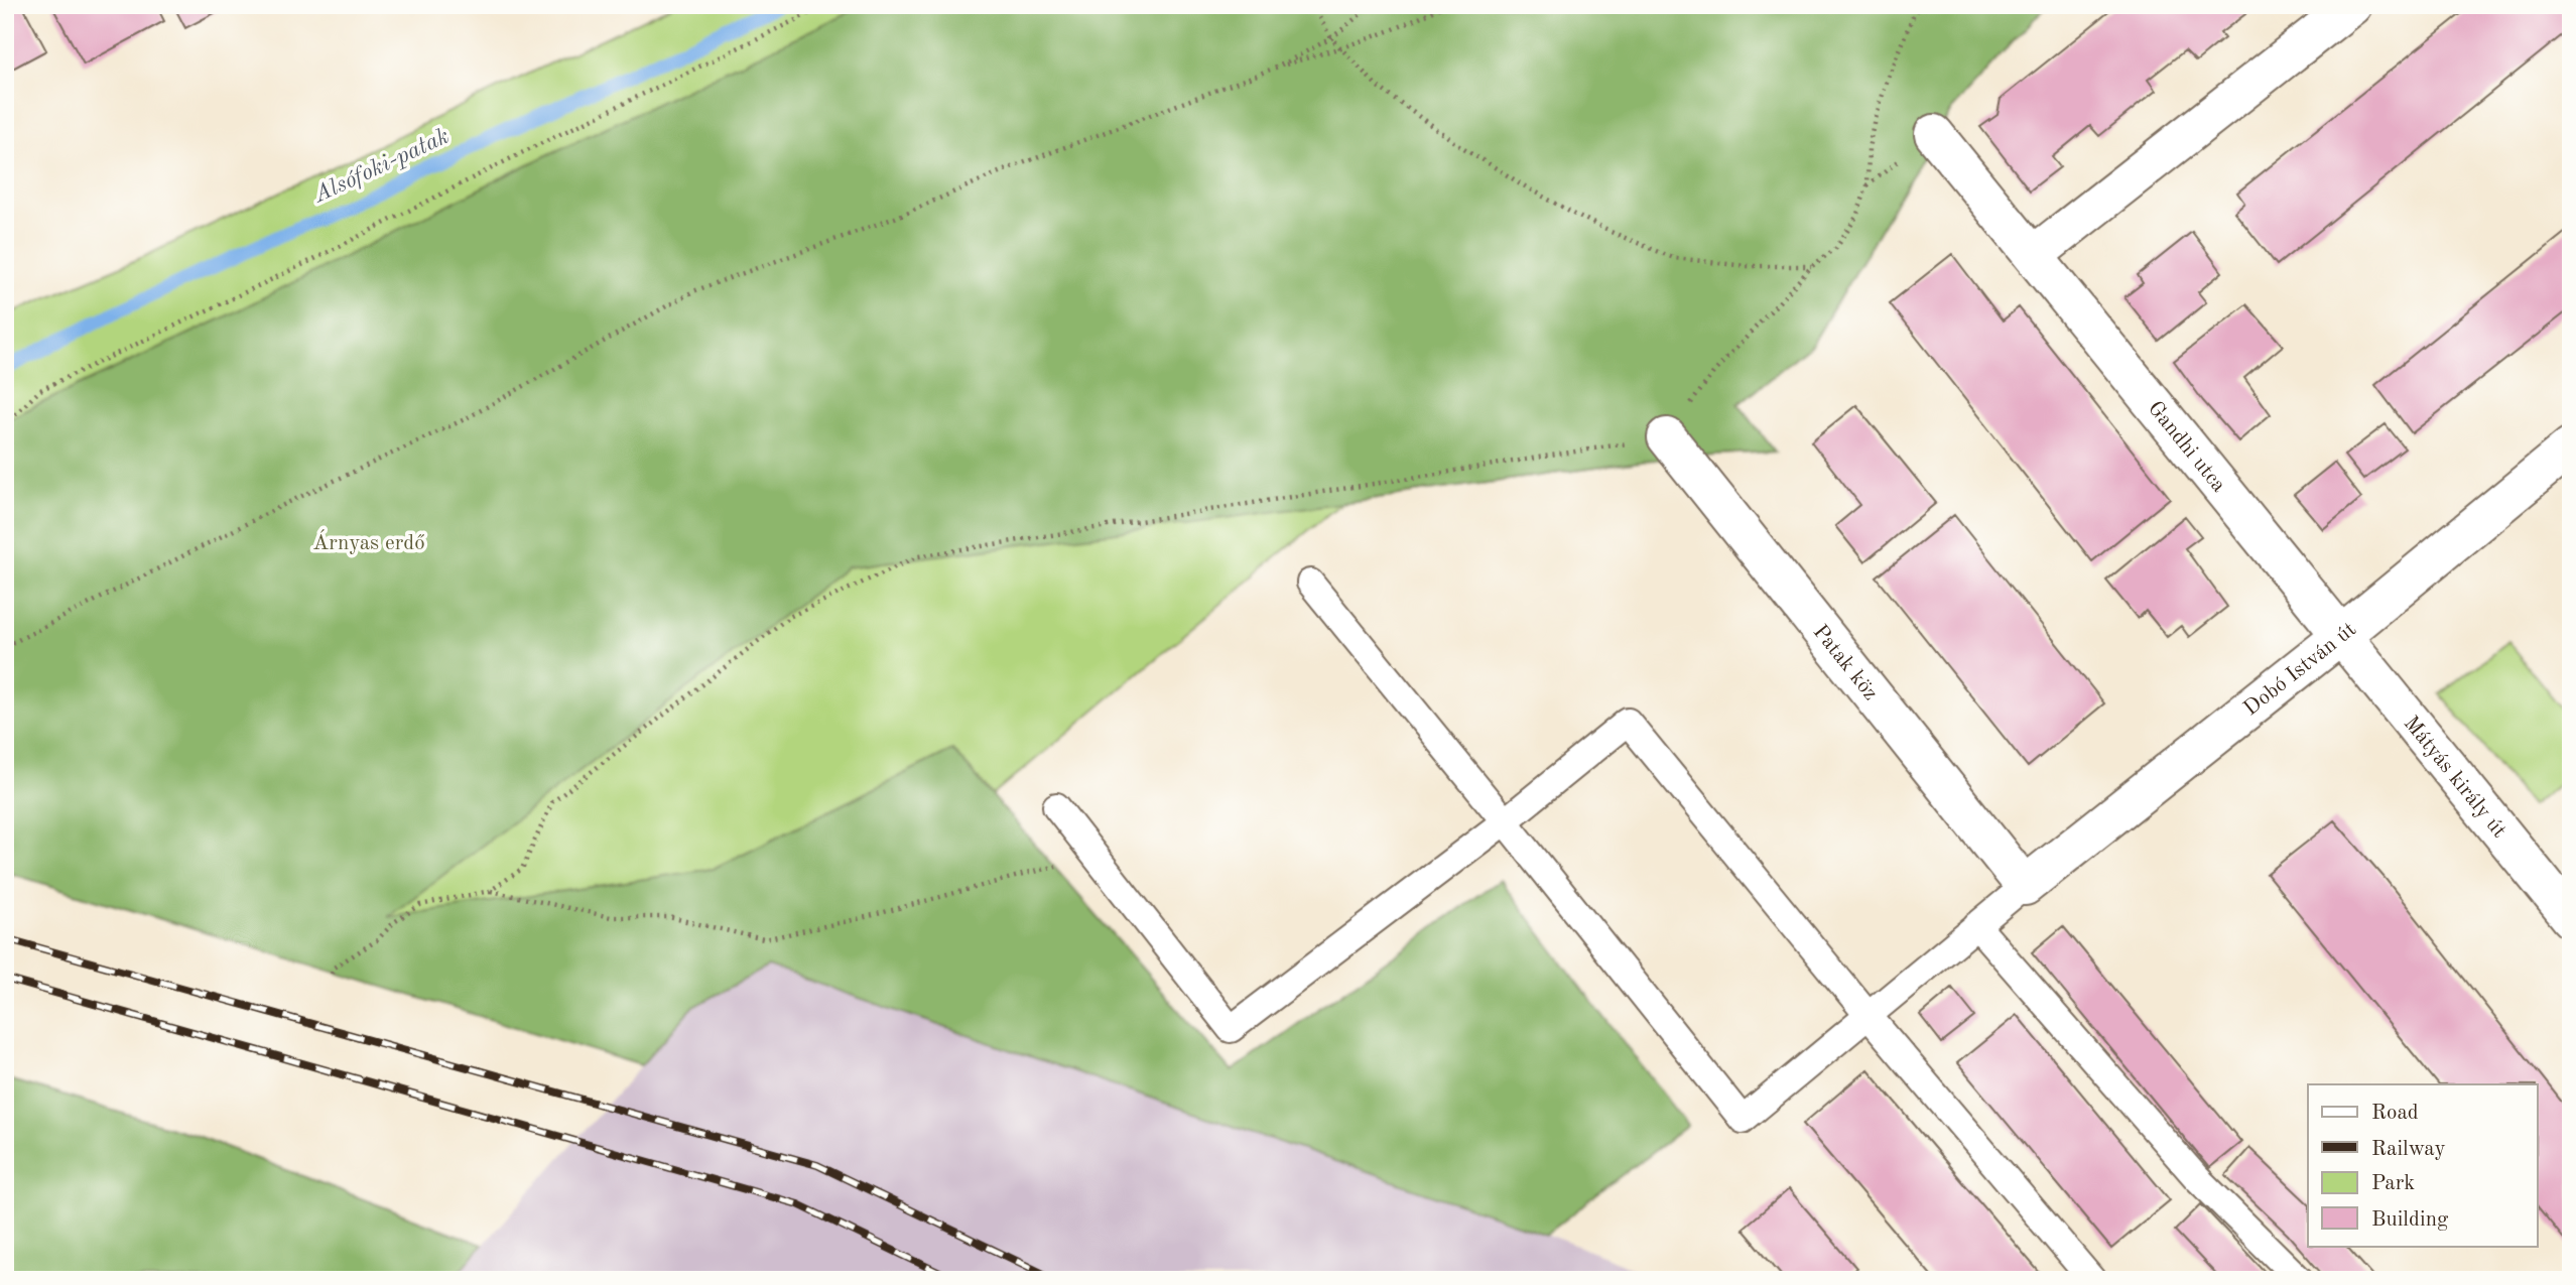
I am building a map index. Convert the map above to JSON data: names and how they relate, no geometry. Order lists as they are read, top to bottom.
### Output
{
  "streets": {
    "street": [
      "Gandhi utca",
      "Patak köz",
      "Dobó István út",
      "Mátyás király út"
    ]
  },
  "crossings": [
    ["Gandhi utca", "Dobó István út"],
    ["Gandhi utca", "Mátyás király út"],
    ["Patak köz", "Dobó István út"],
    ["Dobó István út", "Mátyás király út"]
  ],
  "water": ["Alsófoki-patak"],
  "parks": ["Árnyas erdő"],
  "legend": [
    "Road",
    "Railway",
    "Park",
    "Building"
  ]
}
